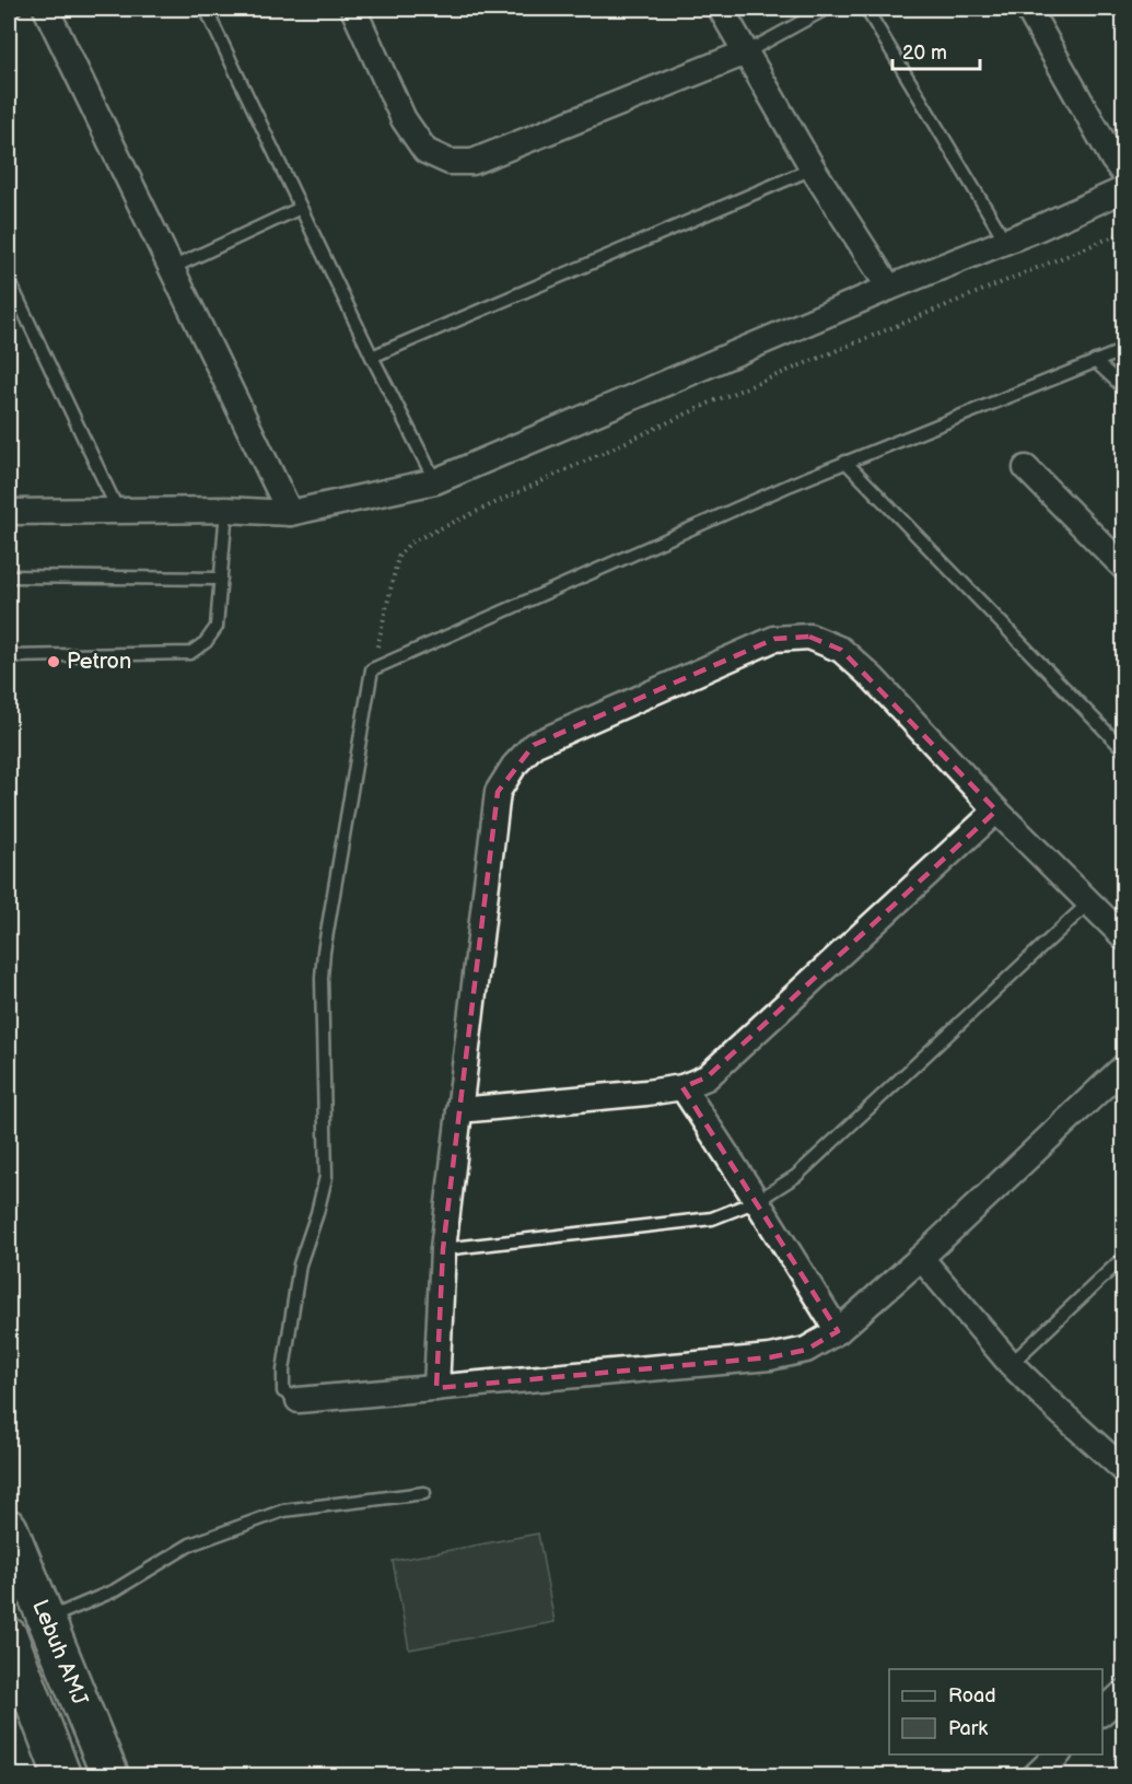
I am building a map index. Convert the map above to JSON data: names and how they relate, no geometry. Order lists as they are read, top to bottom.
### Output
{
  "streets": {
    "highway": ["Lebuh AMJ"]
  },
  "places": ["Petron"],
  "legend": ["Road", "Park"],
  "scale_bar": "20 m"
}
